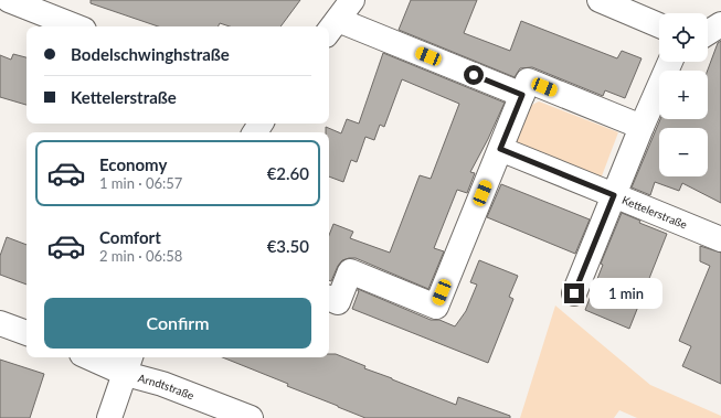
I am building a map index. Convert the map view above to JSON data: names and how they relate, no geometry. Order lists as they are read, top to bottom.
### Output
{
  "streets": {
    "street": ["Kettelerstraße", "Arndtstraße"]
  },
  "page": {
    "map_buttons": ["+", "−"],
    "banner": ["Bodelschwinghstraße", "Kettelerstraße"],
    "list": [
      {
        "name": "Economy",
        "note": "1 min · 06:57",
        "value": "€2.60"
      },
      {
        "name": "Comfort",
        "note": "2 min · 06:58",
        "value": "€3.50"
      }
    ],
    "bubble": "1 min",
    "buttons": "Confirm"
  }
}
